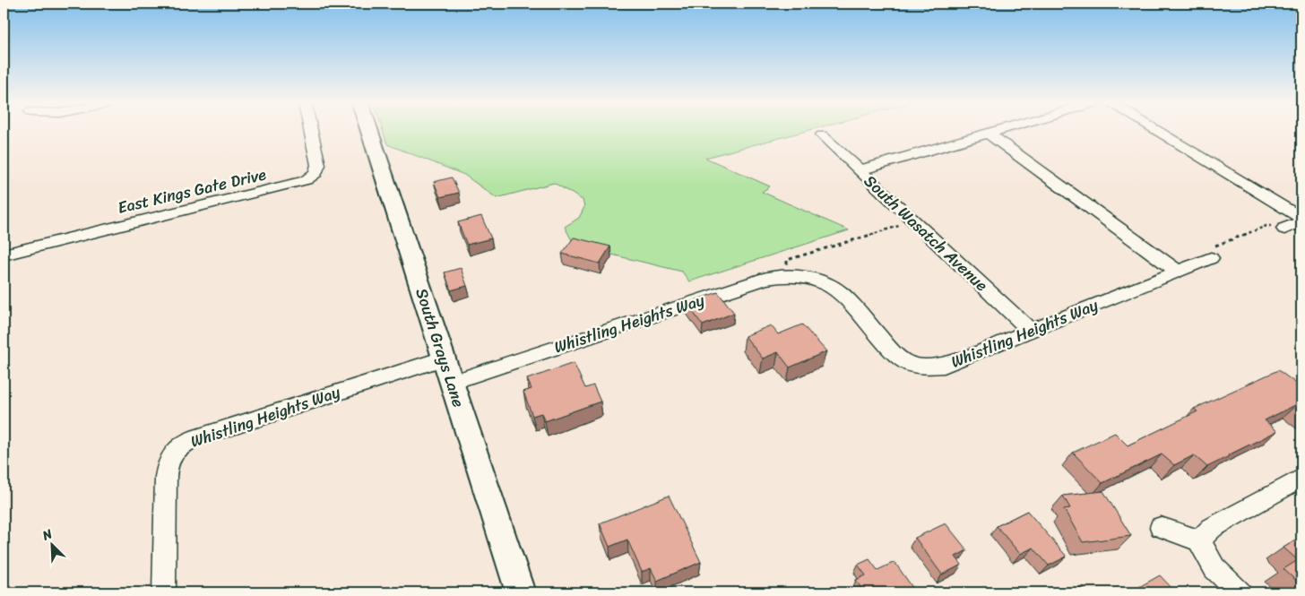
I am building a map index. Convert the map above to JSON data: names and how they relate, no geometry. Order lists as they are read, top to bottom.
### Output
{
  "streets": {
    "street": [
      "East Kings Gate Drive",
      "South Wasatch Avenue",
      "Whistling Heights Way",
      "South Grays Lane"
    ]
  },
  "crossings": [
    ["South Wasatch Avenue", "Whistling Heights Way"],
    ["Whistling Heights Way", "South Grays Lane"]
  ],
  "north": "top left"
}
